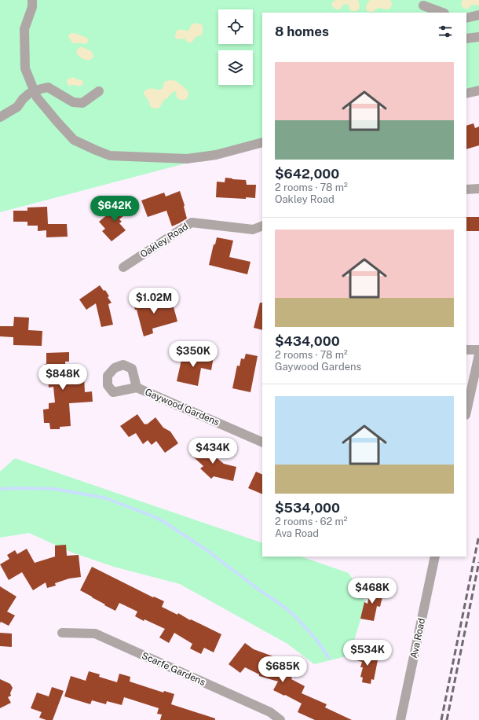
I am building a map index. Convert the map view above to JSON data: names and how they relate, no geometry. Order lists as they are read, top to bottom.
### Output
{
  "streets": {
    "street": [
      "Oakley Road",
      "Gaywood Gardens",
      "Ava Road",
      "Scarfe Gardens"
    ]
  },
  "page": {
    "heading": "8 homes",
    "list": [
      {
        "name": "$642,000",
        "note": "2 rooms · 78 m² · Oakley Road"
      },
      {
        "name": "$434,000",
        "note": "2 rooms · 78 m² · Gaywood Gardens"
      },
      {
        "name": "$534,000",
        "note": "2 rooms · 62 m² · Ava Road"
      }
    ],
    "price": [
      "$642K",
      "$1.02M",
      "$350K",
      "$848K",
      "$434K",
      "$468K",
      "$534K",
      "$685K"
    ]
  }
}
